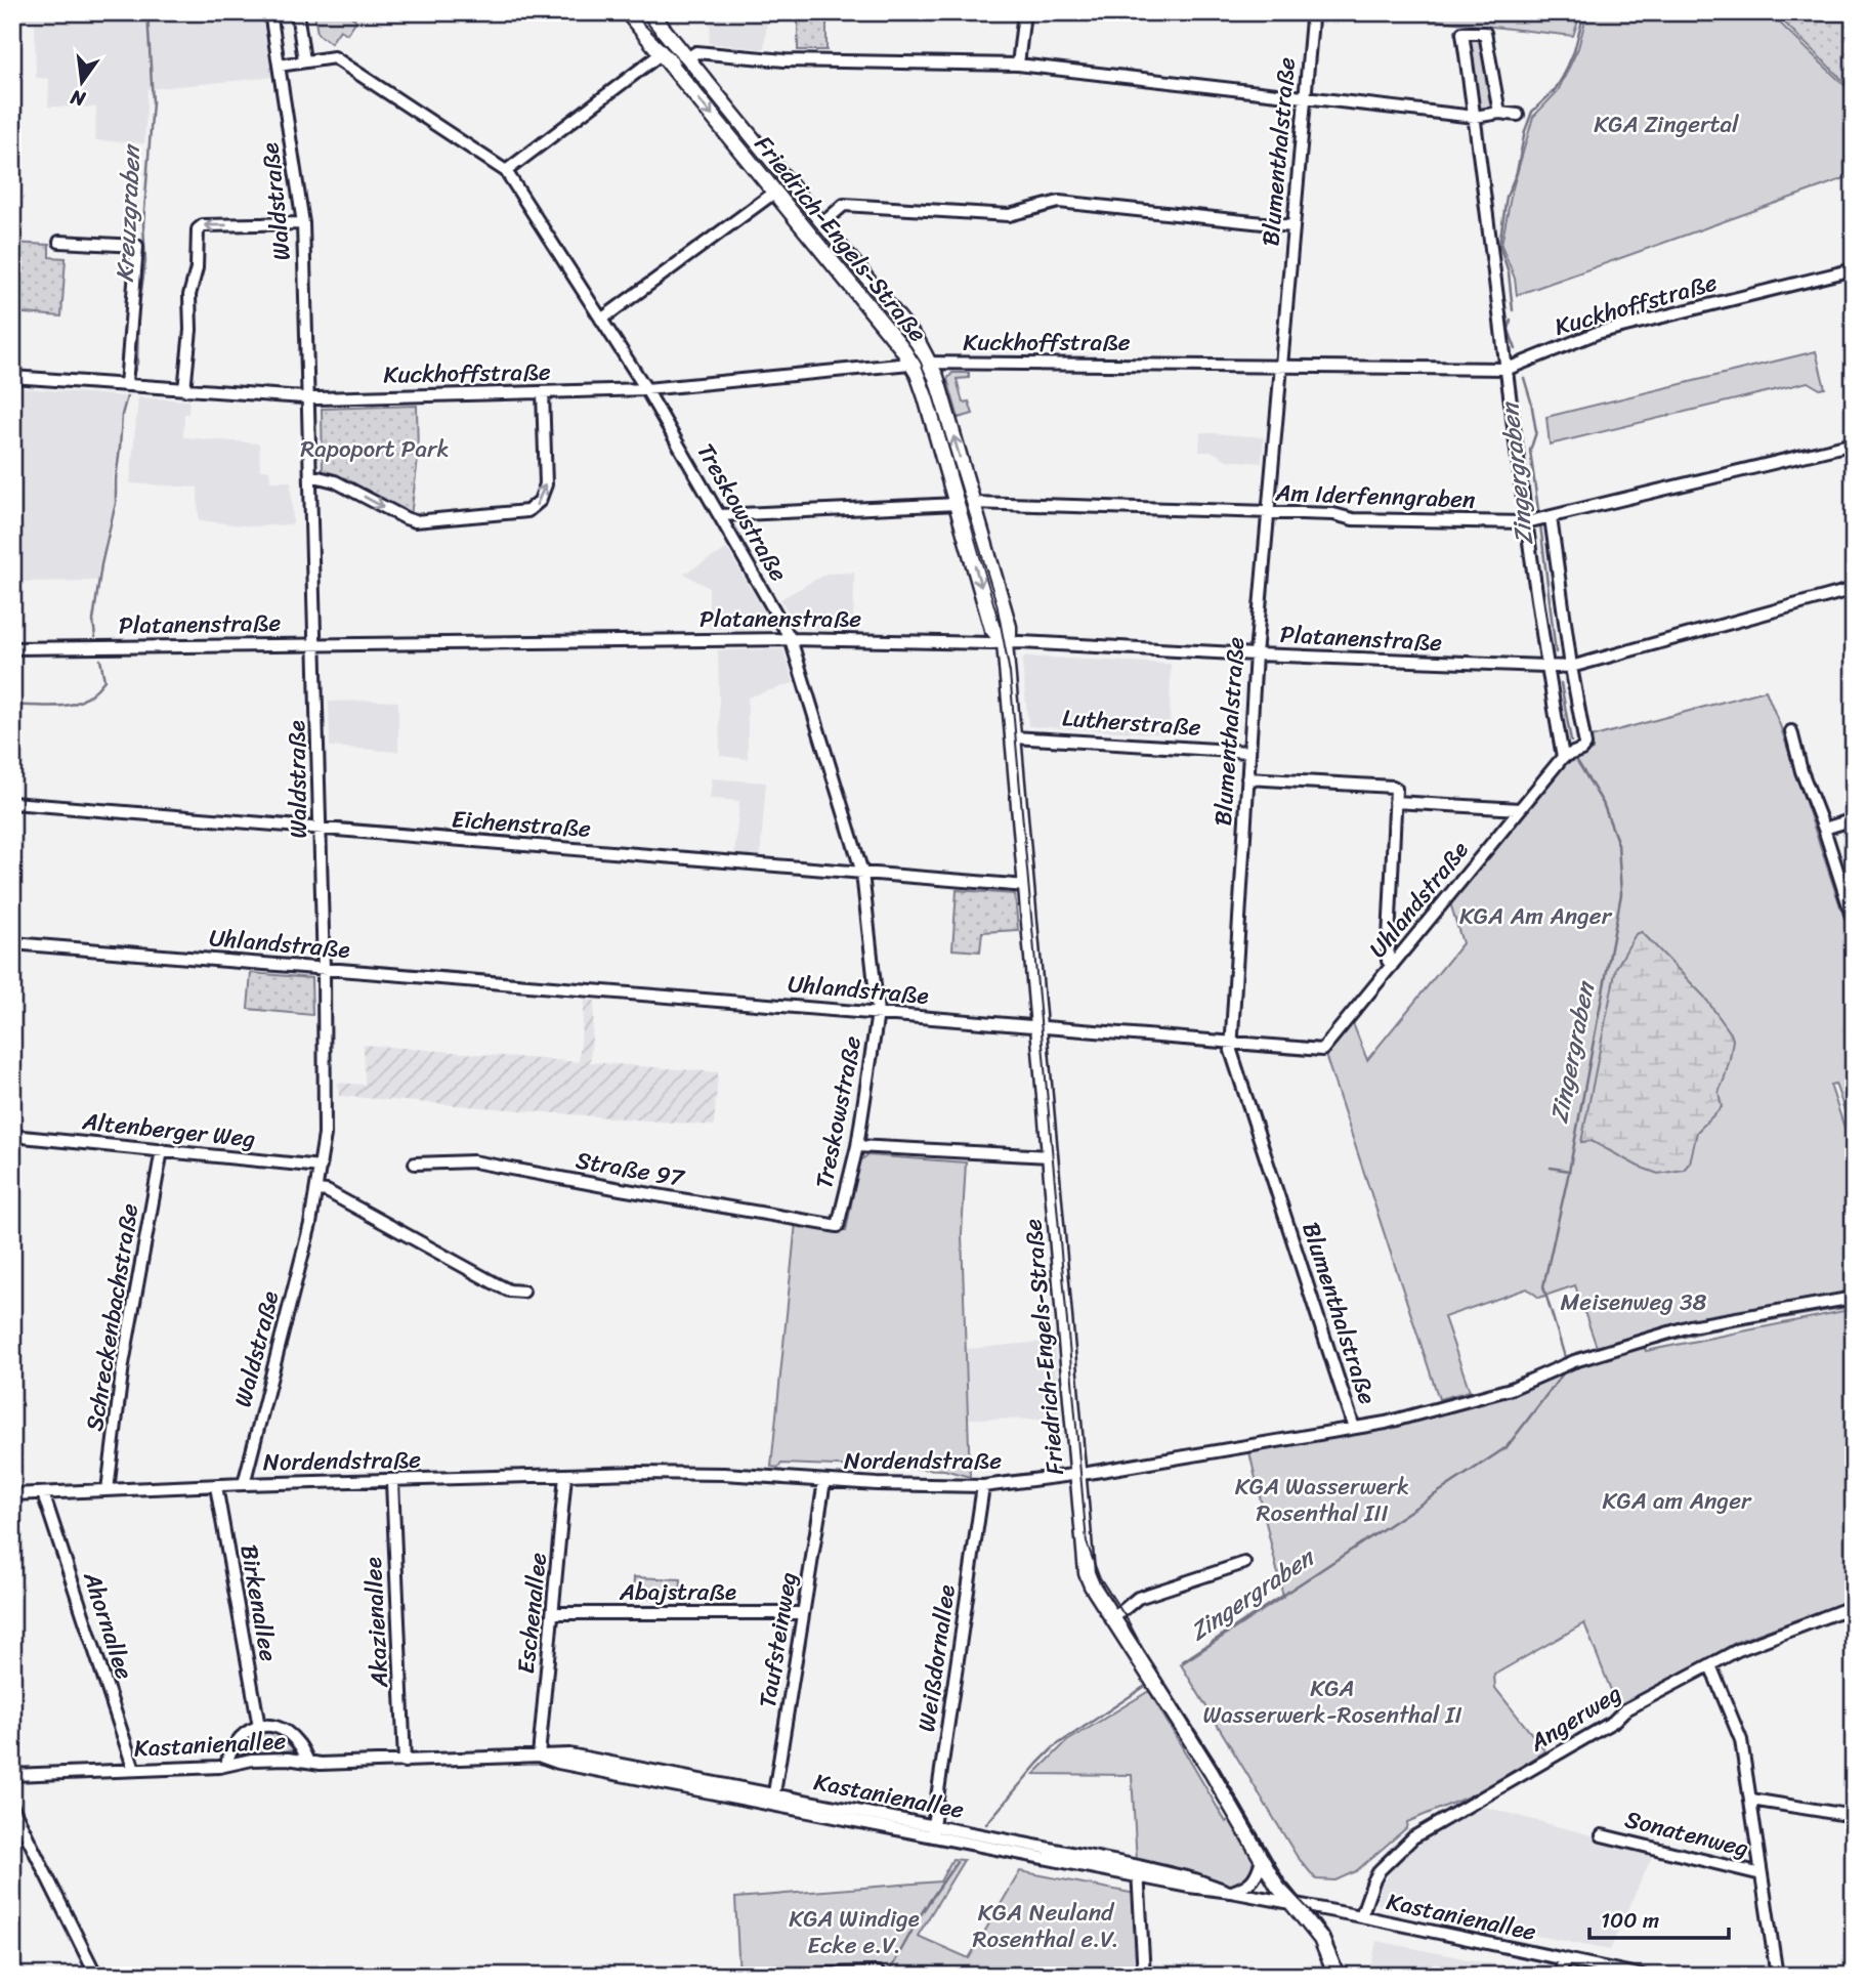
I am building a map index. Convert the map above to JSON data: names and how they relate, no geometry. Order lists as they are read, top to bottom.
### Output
{
  "streets": {
    "main road": ["Friedrich-Engels-Straße"],
    "street": [
      "Blumenthalstraße",
      "Waldstraße",
      "Kuckhoffstraße",
      "Am Iderfenngraben",
      "Treskowstraße",
      "Platanenstraße",
      "Lutherstraße",
      "Eichenstraße",
      "Uhlandstraße",
      "Altenberger Weg",
      "Straße 97",
      "Schreckenbachstraße",
      "Nordendstraße",
      "Abajstraße",
      "Birkenallee",
      "Eschenallee",
      "Akazienallee",
      "Ahornallee",
      "Taufsteinweg",
      "Weißdornallee",
      "Angerweg",
      "Kastanienallee",
      "Sonatenweg"
    ]
  },
  "crossings": [
    ["Blumenthalstraße", "Kuckhoffstraße"],
    ["Blumenthalstraße", "Am Iderfenngraben"],
    ["Blumenthalstraße", "Platanenstraße"],
    ["Blumenthalstraße", "Lutherstraße"],
    ["Blumenthalstraße", "Uhlandstraße"],
    ["Blumenthalstraße", "Nordendstraße"],
    ["Waldstraße", "Kuckhoffstraße"],
    ["Waldstraße", "Platanenstraße"],
    ["Waldstraße", "Eichenstraße"],
    ["Waldstraße", "Uhlandstraße"],
    ["Waldstraße", "Altenberger Weg"],
    ["Waldstraße", "Nordendstraße"],
    ["Friedrich-Engels-Straße", "Kuckhoffstraße"],
    ["Friedrich-Engels-Straße", "Am Iderfenngraben"],
    ["Friedrich-Engels-Straße", "Platanenstraße"],
    ["Friedrich-Engels-Straße", "Lutherstraße"],
    ["Friedrich-Engels-Straße", "Eichenstraße"],
    ["Friedrich-Engels-Straße", "Uhlandstraße"],
    ["Friedrich-Engels-Straße", "Nordendstraße"],
    ["Friedrich-Engels-Straße", "Kastanienallee"],
    ["Kuckhoffstraße", "Treskowstraße"],
    ["Treskowstraße", "Platanenstraße"],
    ["Treskowstraße", "Eichenstraße"],
    ["Treskowstraße", "Uhlandstraße"],
    ["Treskowstraße", "Straße 97"],
    ["Altenberger Weg", "Schreckenbachstraße"],
    ["Schreckenbachstraße", "Nordendstraße"],
    ["Nordendstraße", "Birkenallee"],
    ["Nordendstraße", "Eschenallee"],
    ["Nordendstraße", "Akazienallee"],
    ["Nordendstraße", "Ahornallee"],
    ["Nordendstraße", "Taufsteinweg"],
    ["Nordendstraße", "Weißdornallee"],
    ["Abajstraße", "Eschenallee"],
    ["Abajstraße", "Taufsteinweg"],
    ["Eschenallee", "Kastanienallee"],
    ["Akazienallee", "Kastanienallee"],
    ["Ahornallee", "Kastanienallee"],
    ["Taufsteinweg", "Kastanienallee"],
    ["Weißdornallee", "Kastanienallee"],
    ["Angerweg", "Kastanienallee"]
  ],
  "water": ["Kreuzgraben", "Zingergraben"],
  "parks": [
    "KGA Zingertal",
    "Rapoport Park",
    "KGA Am Anger",
    "Meisenweg 38",
    "KGA Wasserwerk Rosenthal III",
    "KGA am Anger",
    "KGA Wasserwerk-Rosenthal II",
    "KGA Neuland Rosenthal e.V.",
    "KGA Windige Ecke e.V."
  ],
  "scale_bar": "100 m",
  "north": "bottom"
}
